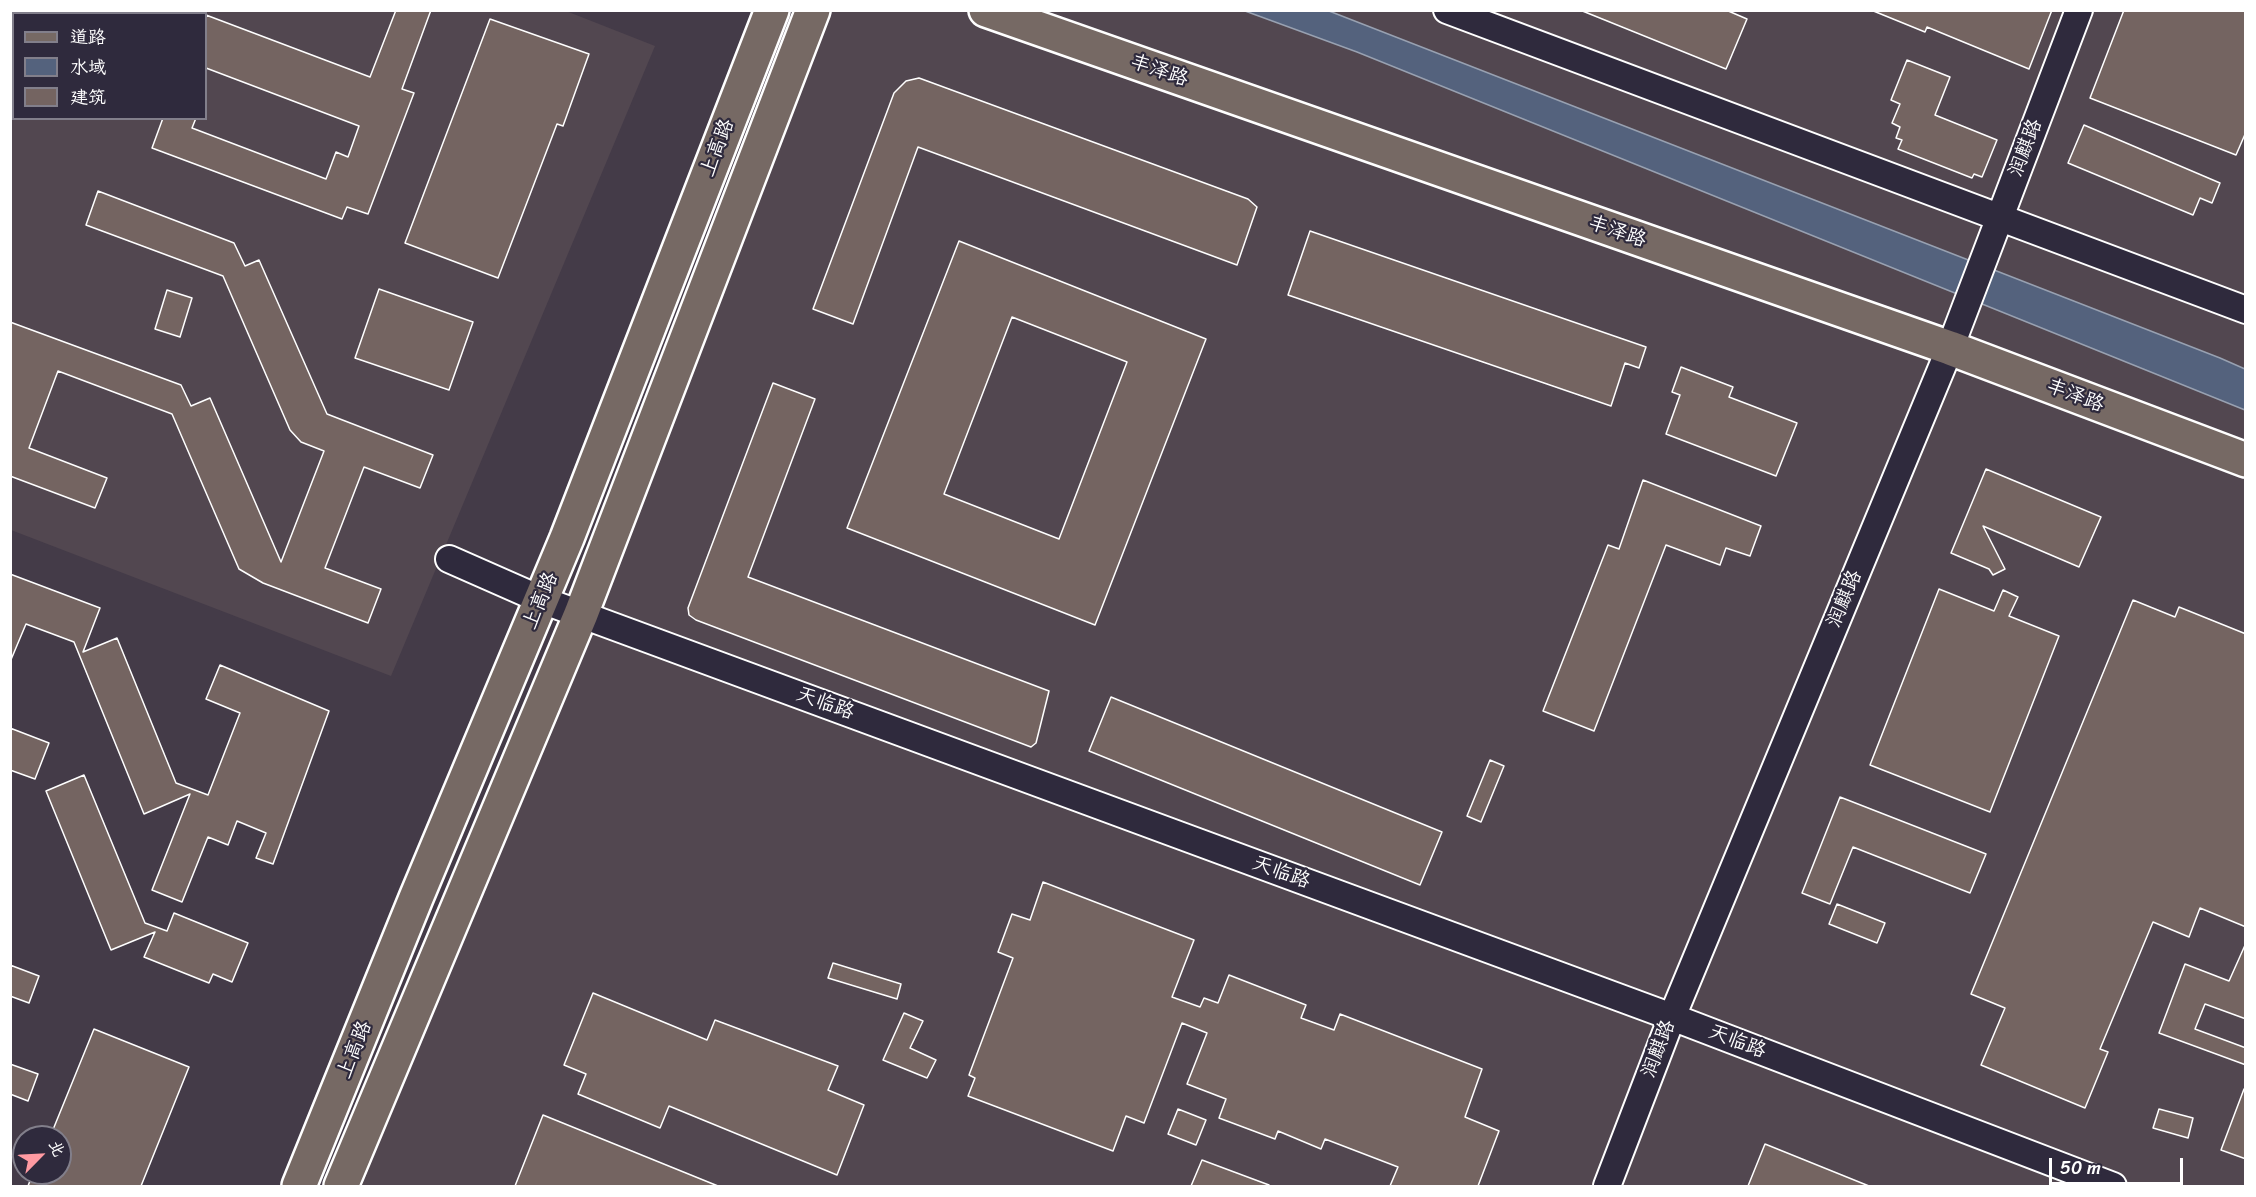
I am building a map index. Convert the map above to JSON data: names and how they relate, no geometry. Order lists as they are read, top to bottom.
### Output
{
  "streets": {
    "main road": ["丰泽路", "上高路"],
    "street": ["润麒路", "天临路"]
  },
  "crossings": [
    ["丰泽路", "润麒路"],
    ["上高路", "天临路"],
    ["润麒路", "天临路"]
  ],
  "legend": ["道路", "水域", "建筑"],
  "scale_bar": "50 m",
  "north": "top right"
}
